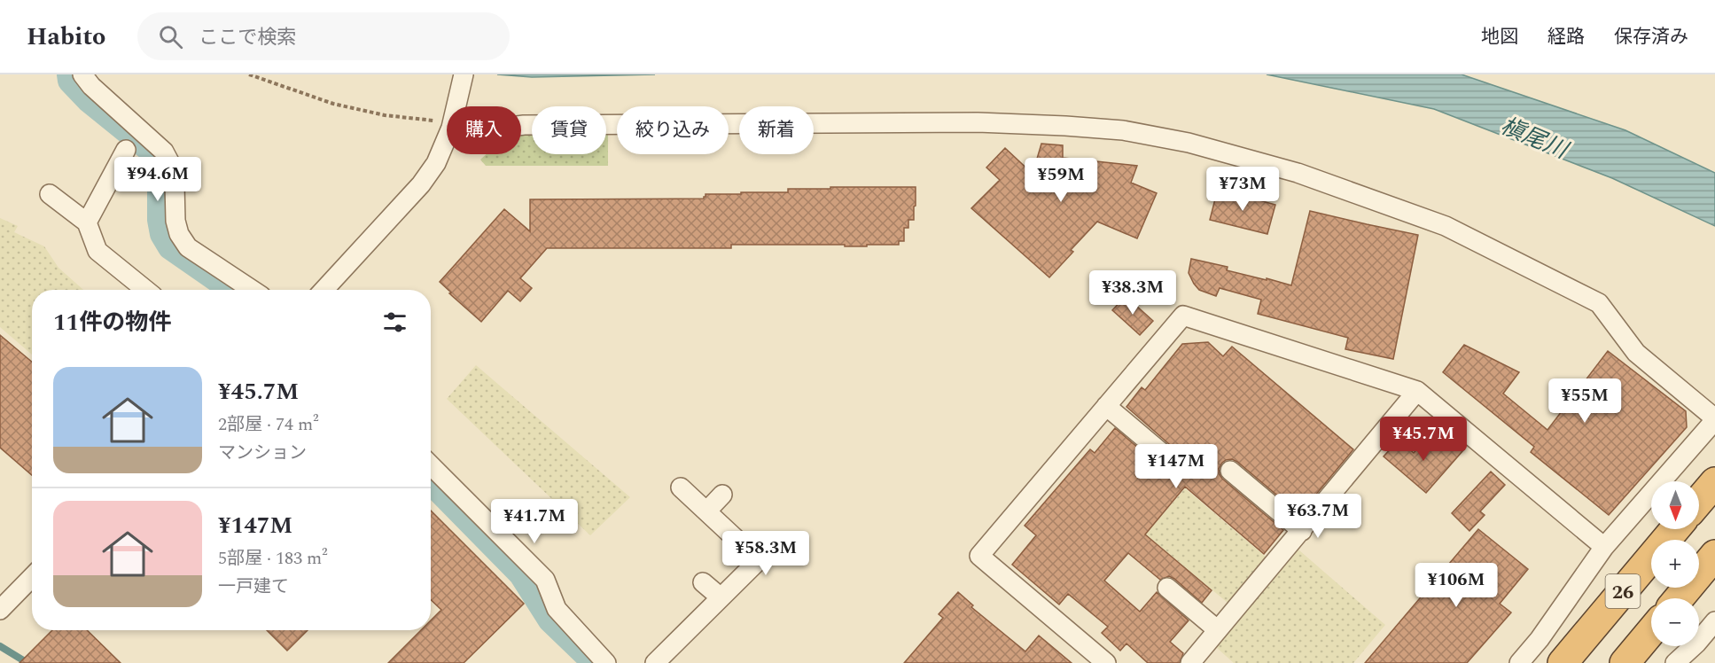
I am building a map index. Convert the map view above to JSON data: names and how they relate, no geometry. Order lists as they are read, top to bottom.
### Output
{
  "streets": {
    "highway": ["26"]
  },
  "water": ["槇尾川"],
  "north": "bottom",
  "page": {
    "header": "Habito",
    "search": "ここで検索",
    "nav": ["地図", "経路", "保存済み"],
    "chip": [
      "購入",
      "賃貸",
      "絞り込み",
      "新着"
    ],
    "price": [
      "¥94.6M",
      "¥59M",
      "¥73M",
      "¥38.3M",
      "¥55M",
      "¥45.7M",
      "¥147M",
      "¥63.7M",
      "¥41.7M",
      "¥58.3M",
      "¥106M"
    ],
    "heading": "11件の物件",
    "list": [
      {
        "name": "¥45.7M",
        "note": "2部屋 · 74 m² · マンション"
      },
      {
        "name": "¥147M",
        "note": "5部屋 · 183 m² · 一戸建て"
      }
    ],
    "map_buttons": ["+", "−"]
  }
}
